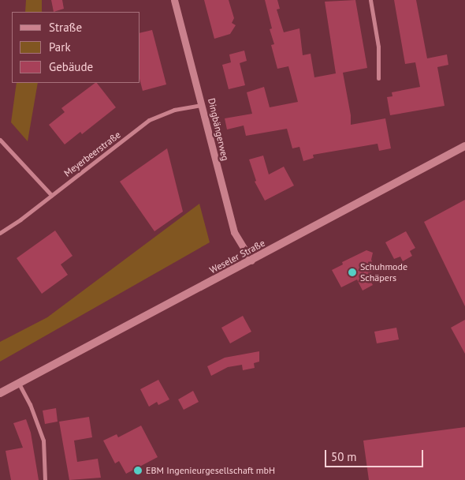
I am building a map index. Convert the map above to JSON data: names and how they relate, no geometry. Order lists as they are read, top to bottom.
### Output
{
  "streets": {
    "main road": ["Weseler Straße"],
    "street": ["Dingbängerweg", "Meyerbeerstraße"]
  },
  "crossings": [
    ["Dingbängerweg", "Meyerbeerstraße"],
    ["Dingbängerweg", "Weseler Straße"]
  ],
  "places": ["Schuhmode Schäpers", "EBM Ingenieurgesellschaft mbH"],
  "legend": ["Straße", "Park", "Gebäude"],
  "scale_bar": "50 m"
}
